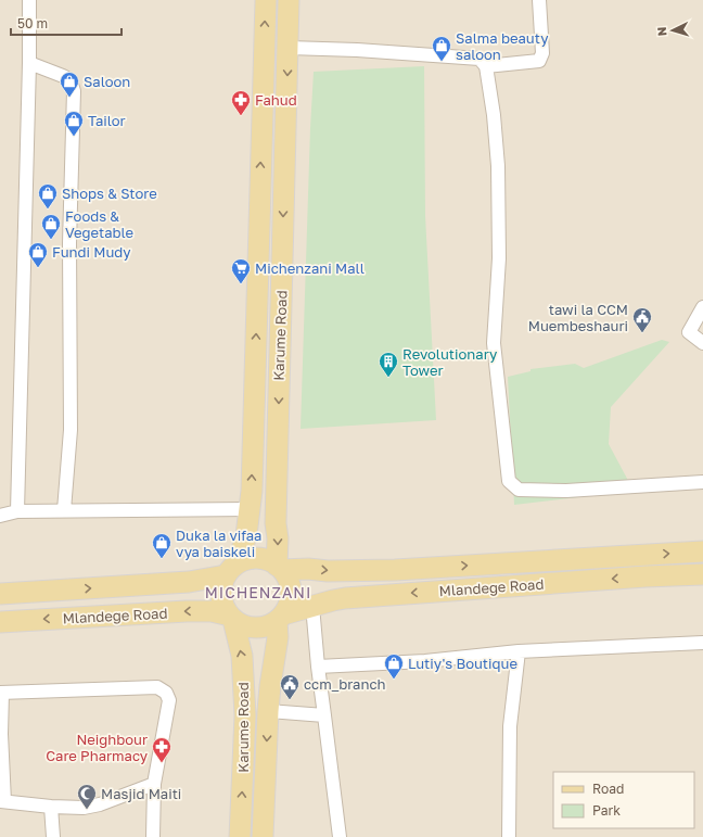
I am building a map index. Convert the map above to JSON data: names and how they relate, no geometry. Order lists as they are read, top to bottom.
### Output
{
  "streets": {
    "main road": ["Karume Road", "Mlandege Road"]
  },
  "crossings": [
    ["Karume Road", "Mlandege Road"]
  ],
  "districts": ["MICHENZANI"],
  "places": {
    "shop": [
      "Salma beauty saloon",
      "Saloon",
      "Tailor",
      "Shops & Store",
      "Foods & Vegetable",
      "Fundi Mudy",
      "Duka la vifaa vya baiskeli",
      "Lutiy's Boutique"
    ],
    "pharmacy": ["Fahud", "Neighbour Care Pharmacy"],
    "supermarket": ["Michenzani Mall"],
    "public building": ["tawi la CCM Muembeshauri", "ccm_branch"],
    "building": ["Revolutionary Tower"],
    "mosque": ["Masjid Maiti"]
  },
  "legend": ["Road", "Park"],
  "scale_bar": "50 m",
  "north": "left"
}
